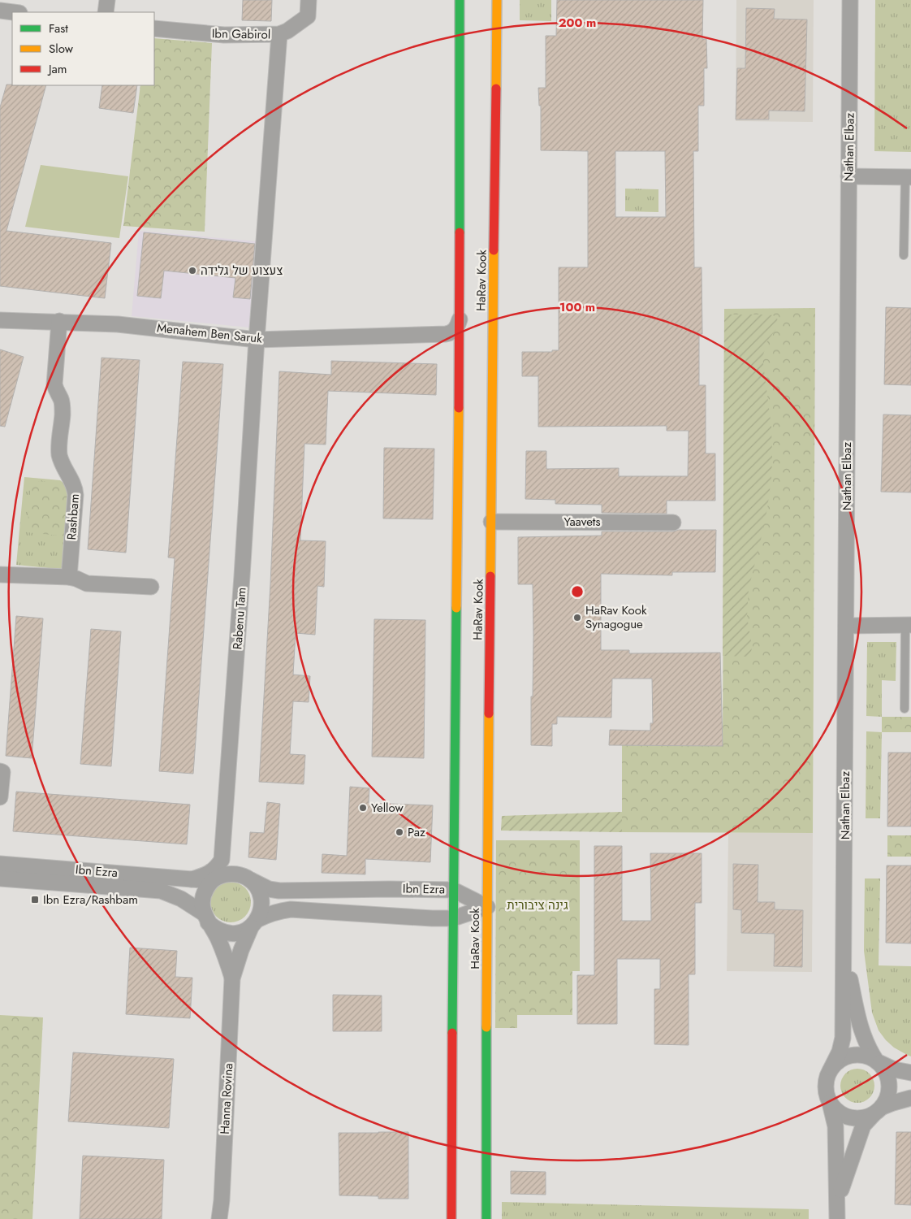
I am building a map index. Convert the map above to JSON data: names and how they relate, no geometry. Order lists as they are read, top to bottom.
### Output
{
  "streets": {
    "main road": ["HaRav Kook"],
    "street": [
      "Ibn Gabirol",
      "Nathan Elbaz",
      "Menahem Ben Saruk",
      "Rashbam",
      "Yaavets",
      "Rabenu Tam",
      "Ibn Ezra",
      "Hanna Rovina"
    ]
  },
  "crossings": [
    ["Ibn Gabirol", "Rabenu Tam"],
    ["HaRav Kook", "Menahem Ben Saruk"],
    ["HaRav Kook", "Yaavets"],
    ["HaRav Kook", "Ibn Ezra"],
    ["Menahem Ben Saruk", "Rashbam"],
    ["Menahem Ben Saruk", "Rabenu Tam"],
    ["Rabenu Tam", "Ibn Ezra"],
    ["Ibn Ezra", "Hanna Rovina"]
  ],
  "parks": ["גינה ציבורית"],
  "places": {
    "other": [
      "צעצוע של גלידה",
      "HaRav Kook Synagogue",
      "Yellow",
      "Paz"
    ],
    "transit": ["Ibn Ezra/Rashbam"]
  },
  "legend": ["Fast", "Slow", "Jam"],
  "rings": ["200 m", "100 m"]
}
